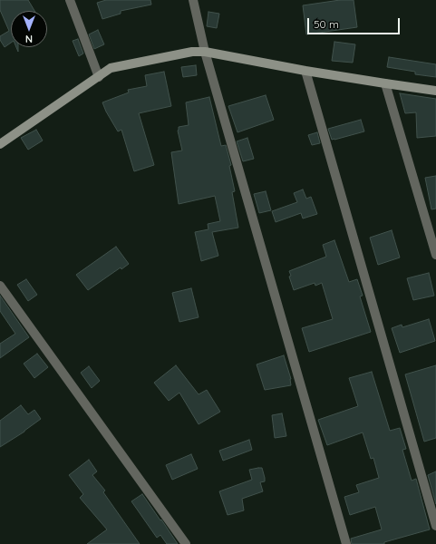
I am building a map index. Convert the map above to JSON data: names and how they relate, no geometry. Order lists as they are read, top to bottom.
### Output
{
  "scale_bar": "50 m",
  "north": "bottom"
}
